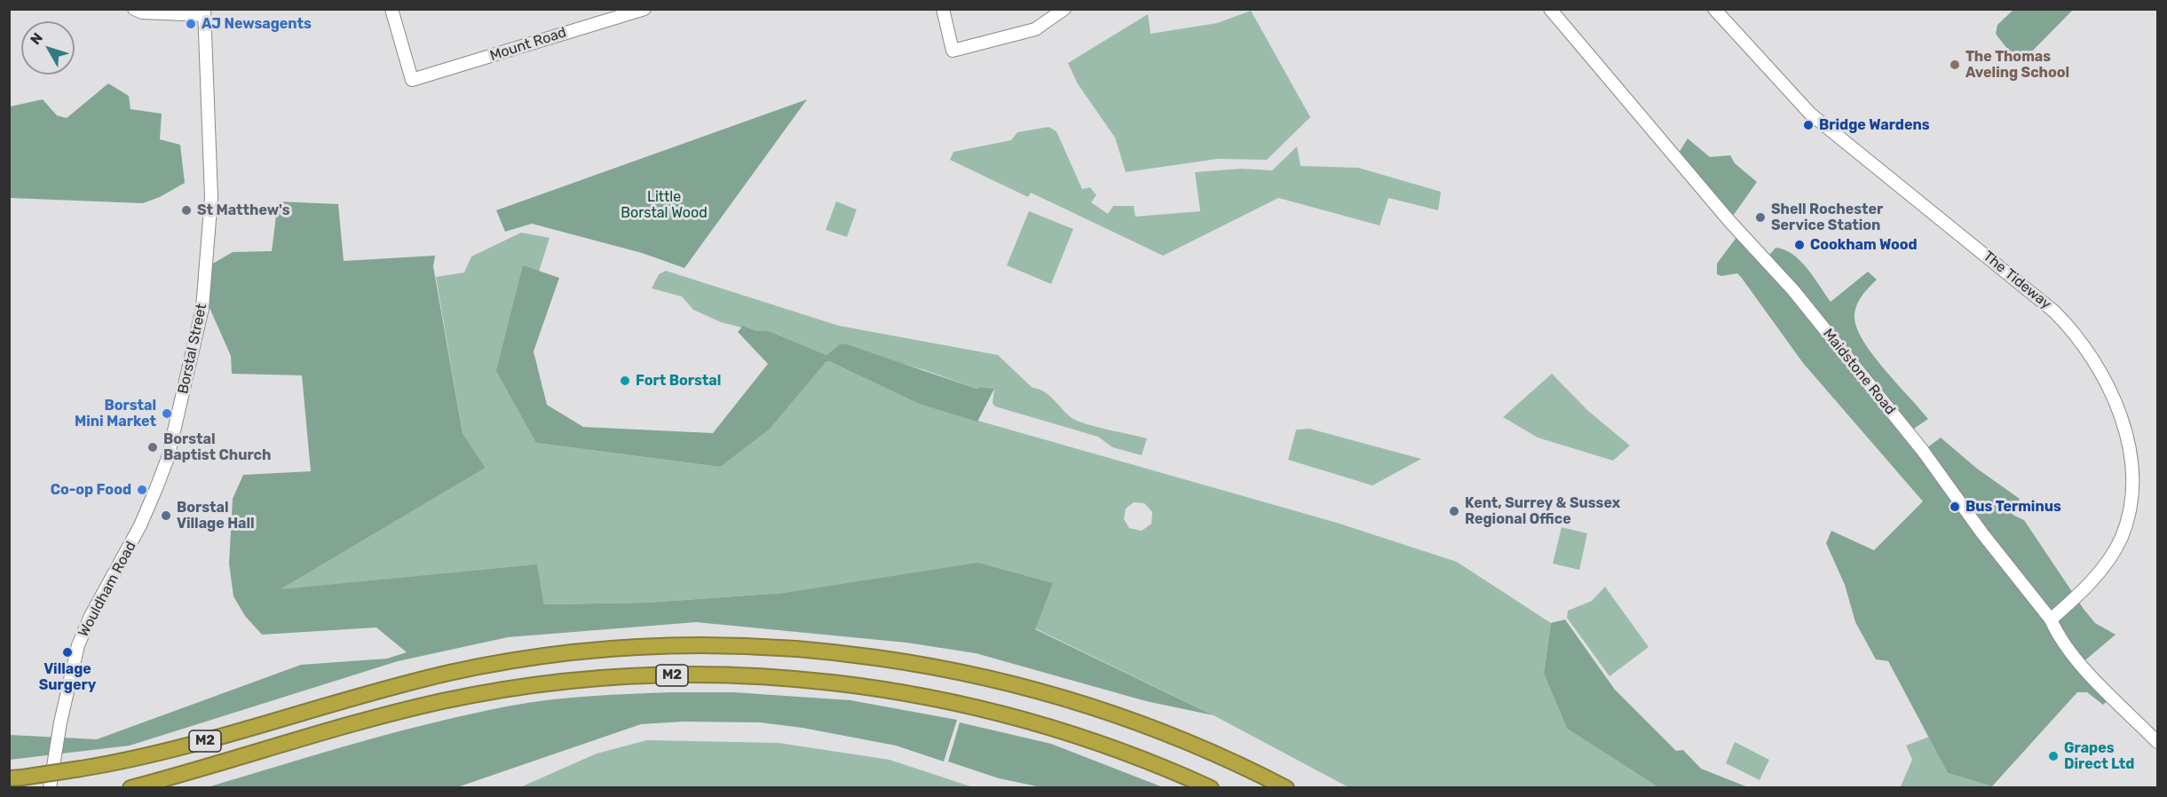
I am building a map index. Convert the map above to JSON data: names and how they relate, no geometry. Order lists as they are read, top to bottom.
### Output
{
  "streets": {
    "highway": ["M2"],
    "street": [
      "Mount Road",
      "The Tideway",
      "Borstal Street",
      "Maidstone Road",
      "Wouldham Road"
    ]
  },
  "crossings": [
    ["The Tideway", "Maidstone Road"],
    ["Borstal Street", "Wouldham Road"]
  ],
  "parks": ["Little Borstal Wood"],
  "places": [
    "AJ Newsagents",
    "The Thomas Aveling School",
    "Bridge Wardens",
    "St Matthew's",
    "Shell Rochester Service Station",
    "Cookham Wood",
    "Fort Borstal",
    "Borstal Mini Market",
    "Borstal Baptist Church",
    "Co-op Food",
    "Bus Terminus",
    "Kent, Surrey & Sussex Regional Office",
    "Borstal Village Hall",
    "Village Surgery",
    "Grapes Direct Ltd"
  ],
  "north": "top left"
}
